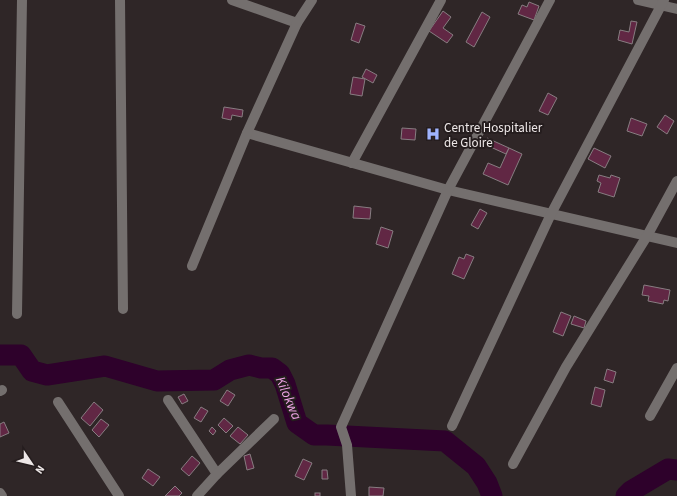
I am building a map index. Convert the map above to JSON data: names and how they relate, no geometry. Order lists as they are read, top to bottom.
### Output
{
  "water": ["Kilokwa"],
  "places": {
    "hospital": ["Centre Hospitalier de Gloire"]
  },
  "north": "bottom right"
}
